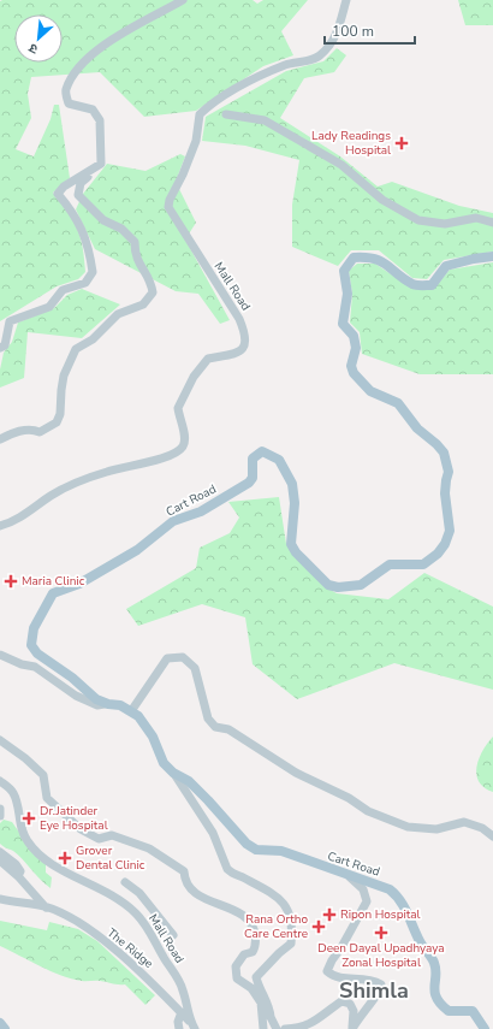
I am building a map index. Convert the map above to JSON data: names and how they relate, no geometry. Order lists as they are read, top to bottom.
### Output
{
  "streets": {
    "main road": ["Cart Road"],
    "street": ["Mall Road", "The Ridge"]
  },
  "crossings": [
    ["Mall Road", "The Ridge"]
  ],
  "districts": ["Shimla"],
  "places": {
    "health": [
      "Lady Readings Hospital",
      "Maria Clinic",
      "Dr.Jatinder Eye Hospital",
      "Grover Dental Clinic",
      "Ripon Hospital",
      "Rana Ortho Care Centre",
      "Deen Dayal Upadhyaya Zonal Hospital"
    ]
  },
  "scale_bar": "100 m",
  "north": "bottom left"
}
